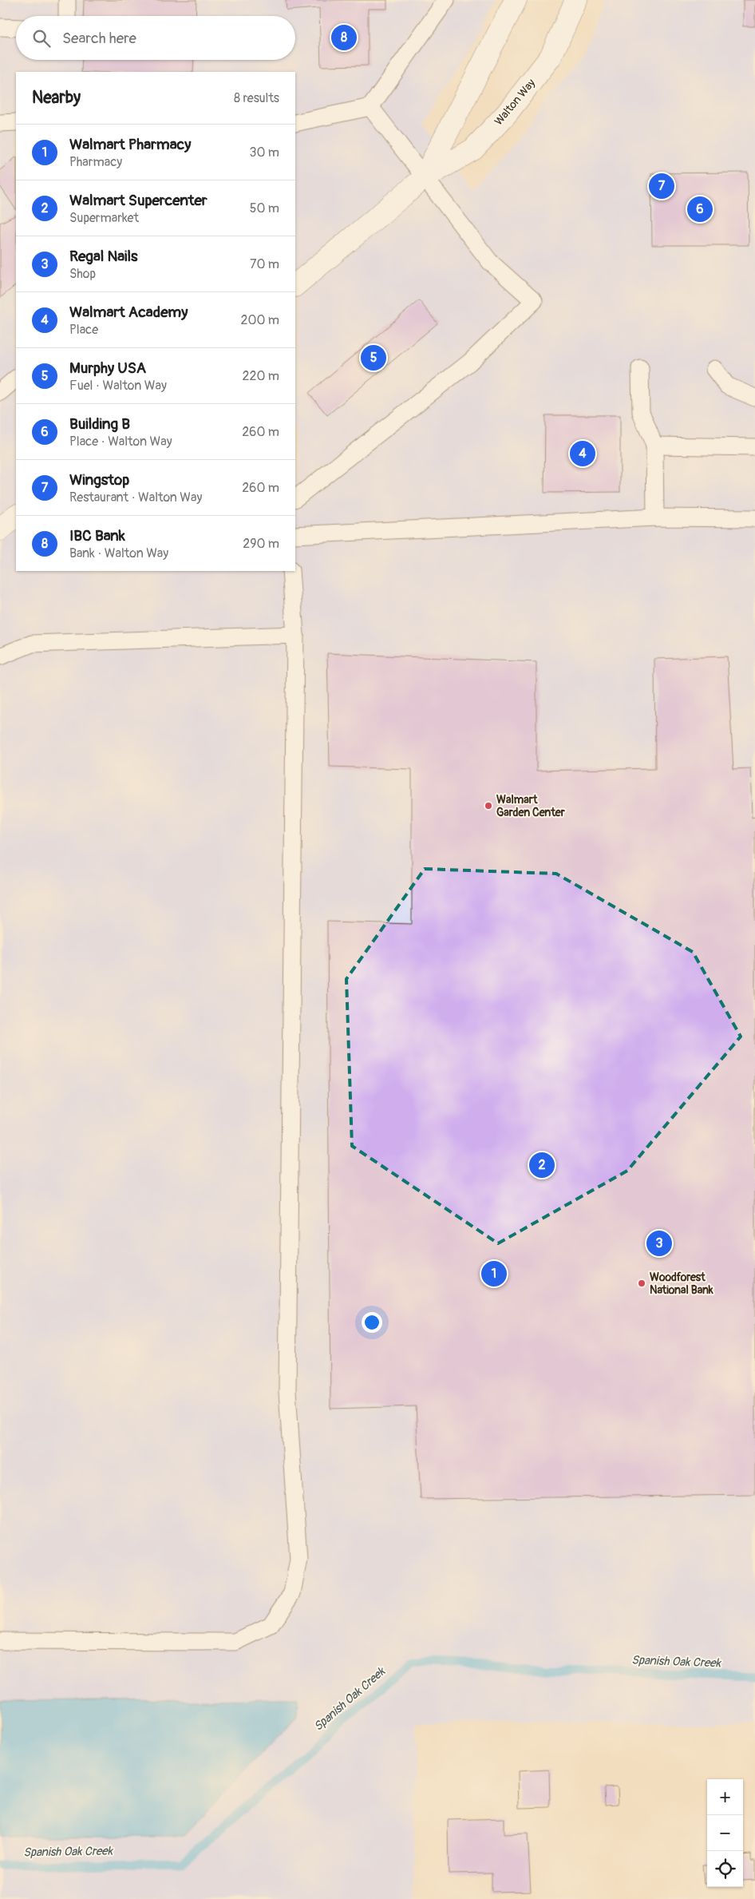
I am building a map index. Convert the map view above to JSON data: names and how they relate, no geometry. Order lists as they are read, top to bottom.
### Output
{
  "streets": {
    "street": ["Walton Way"]
  },
  "water": ["Spanish Oak Creek"],
  "places": ["Walmart Garden Center", "Woodforest National Bank"],
  "page": {
    "search": "Search here",
    "pins": [
      "8",
      "7",
      "6",
      "5",
      "4",
      "2",
      "3",
      "1"
    ],
    "heading": ["Nearby", "8 results"],
    "list": [
      {
        "mark": "1",
        "name": "Walmart Pharmacy",
        "note": "Pharmacy",
        "value": "30 m"
      },
      {
        "mark": "2",
        "name": "Walmart Supercenter",
        "note": "Supermarket",
        "value": "50 m"
      },
      {
        "mark": "3",
        "name": "Regal Nails",
        "note": "Shop",
        "value": "70 m"
      },
      {
        "mark": "4",
        "name": "Walmart Academy",
        "note": "Place",
        "value": "200 m"
      },
      {
        "mark": "5",
        "name": "Murphy USA",
        "note": "Fuel · Walton Way",
        "value": "220 m"
      },
      {
        "mark": "6",
        "name": "Building B",
        "note": "Place · Walton Way",
        "value": "260 m"
      },
      {
        "mark": "7",
        "name": "Wingstop",
        "note": "Restaurant · Walton Way",
        "value": "260 m"
      },
      {
        "mark": "8",
        "name": "IBC Bank",
        "note": "Bank · Walton Way",
        "value": "290 m"
      }
    ],
    "map_buttons": ["+", "−"]
  }
}
